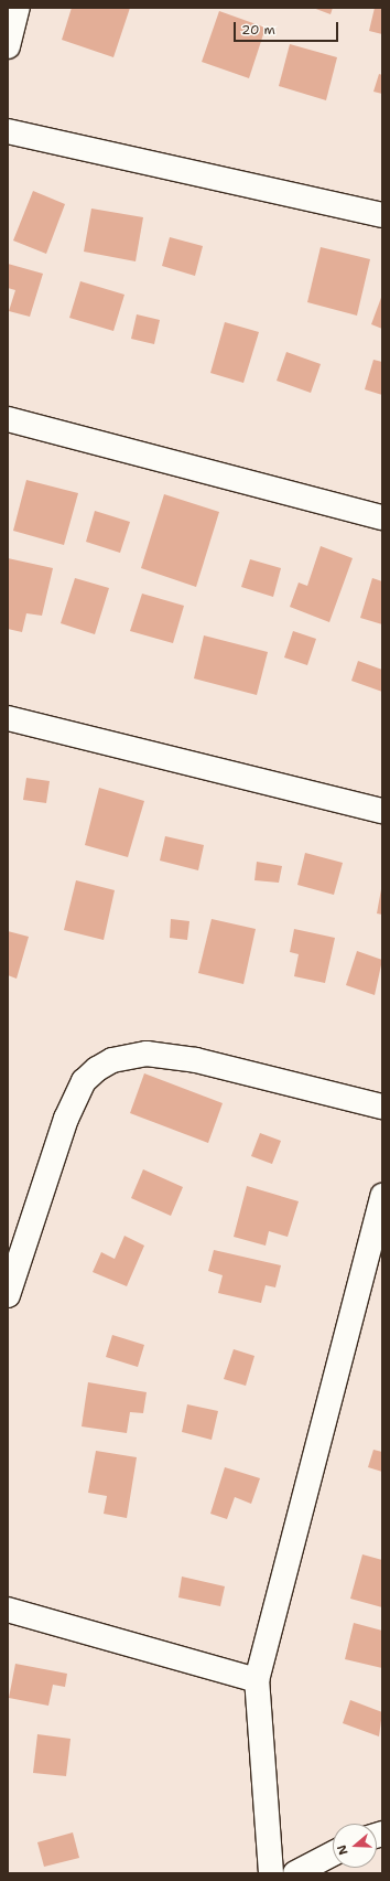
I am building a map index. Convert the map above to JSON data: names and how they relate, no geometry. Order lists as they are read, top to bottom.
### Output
{
  "scale_bar": "20 m",
  "north": "left"
}
